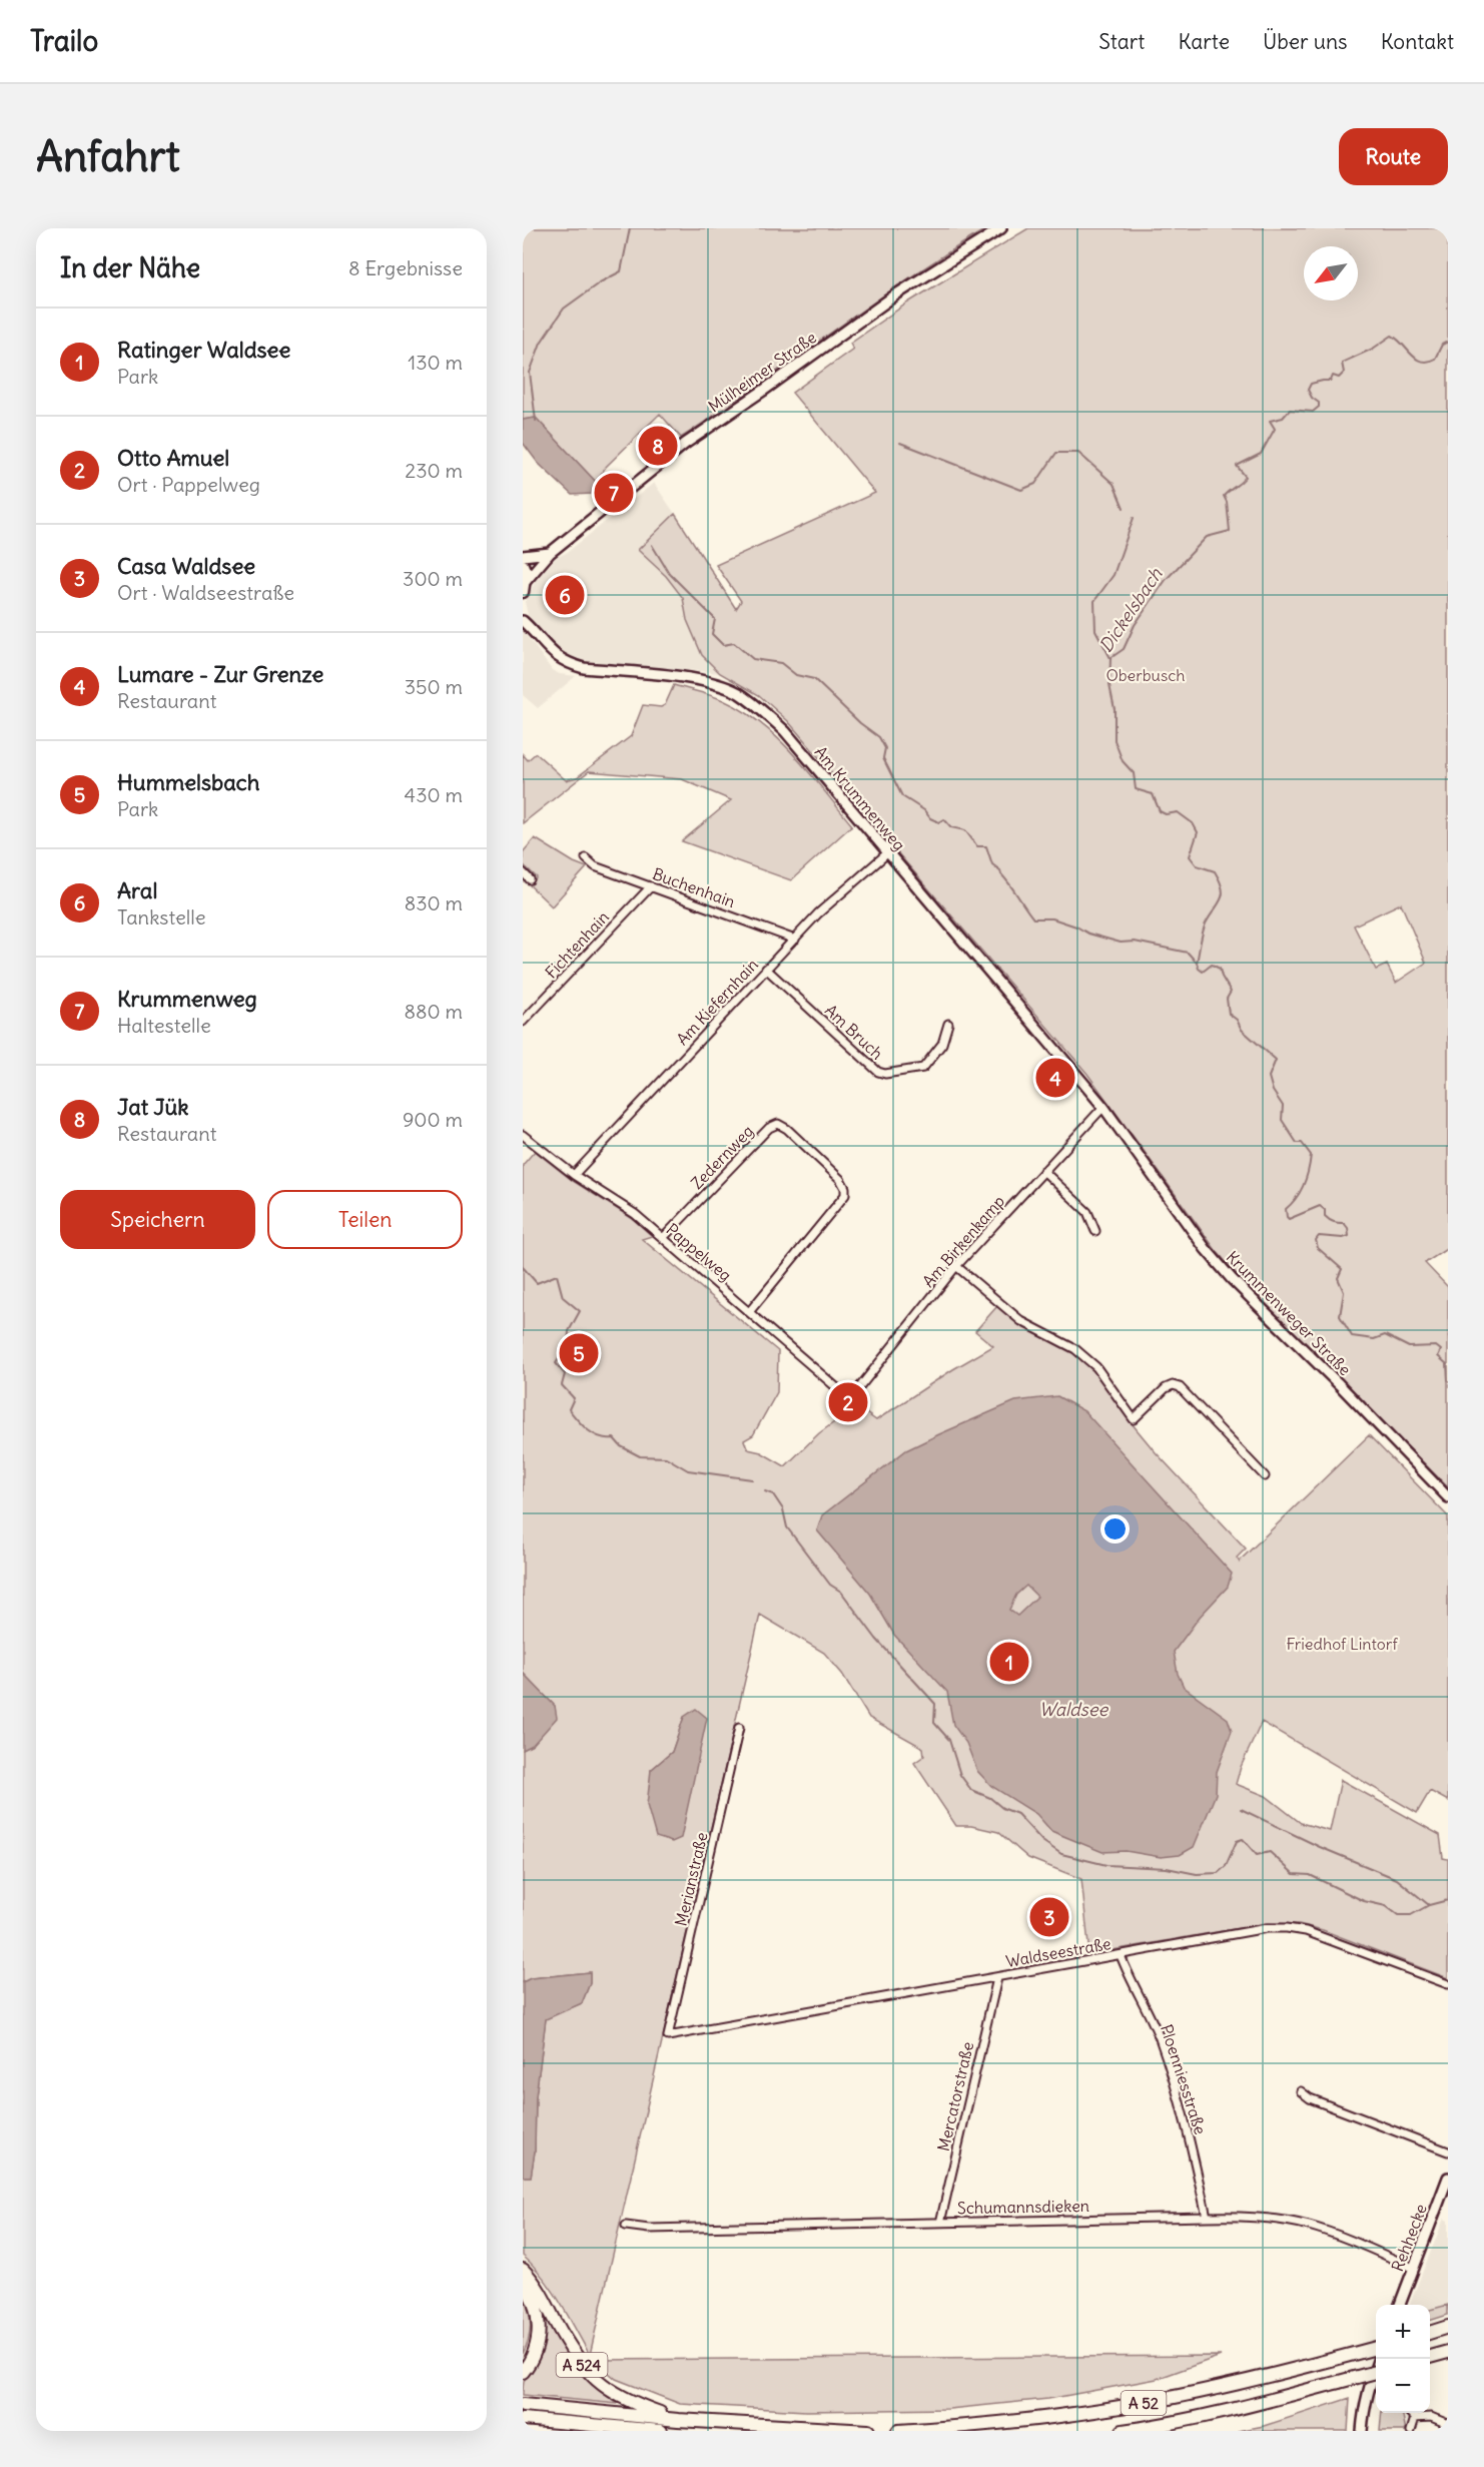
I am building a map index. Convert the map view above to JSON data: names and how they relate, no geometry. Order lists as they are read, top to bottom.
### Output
{
  "streets": {
    "highway": ["A 524", "A 52"],
    "main road": [
      "Mülheimer Straße",
      "Am Krummenweg",
      "Krummenweger Straße",
      "Rehhecke"
    ],
    "street": [
      "Buchenhain",
      "Fichtenhain",
      "Am Kiefernhain",
      "Am Bruch",
      "Zedernweg",
      "Am Birkenkamp",
      "Pappelweg",
      "Merianstraße",
      "Waldseestraße",
      "Ploenniesstraße",
      "Mercatorstraße",
      "Schumannsdieken"
    ]
  },
  "crossings": [
    ["Am Krummenweg", "Am Kiefernhain"],
    ["Am Krummenweg", "Am Birkenkamp"],
    ["Am Krummenweg", "Krummenweger Straße"],
    ["Buchenhain", "Fichtenhain"],
    ["Buchenhain", "Am Kiefernhain"],
    ["Am Kiefernhain", "Am Bruch"],
    ["Am Kiefernhain", "Pappelweg"],
    ["Zedernweg", "Pappelweg"],
    ["Am Birkenkamp", "Pappelweg"],
    ["Am Birkenkamp", "Krummenweger Straße"],
    ["Merianstraße", "Waldseestraße"],
    ["Waldseestraße", "Ploenniesstraße"],
    ["Waldseestraße", "Mercatorstraße"],
    ["Ploenniesstraße", "Schumannsdieken"],
    ["Mercatorstraße", "Schumannsdieken"],
    ["Schumannsdieken", "Rehhecke"]
  ],
  "water": ["Dickelsbach", "Waldsee"],
  "parks": ["Oberbusch", "Friedhof Lintorf"],
  "north": "bottom left",
  "page": {
    "header": "Trailo",
    "nav": [
      "Start",
      "Karte",
      "Über uns",
      "Kontakt"
    ],
    "buttons": [
      "Route",
      ["Speichern", "Teilen"]
    ],
    "title": "Anfahrt",
    "heading": ["In der Nähe", "8 Ergebnisse"],
    "list": [
      {
        "mark": "1",
        "name": "Ratinger Waldsee",
        "note": "Park",
        "value": "130 m"
      },
      {
        "mark": "2",
        "name": "Otto Amuel",
        "note": "Ort · Pappelweg",
        "value": "230 m"
      },
      {
        "mark": "3",
        "name": "Casa Waldsee",
        "note": "Ort · Waldseestraße",
        "value": "300 m"
      },
      {
        "mark": "4",
        "name": "Lumare - Zur Grenze",
        "note": "Restaurant",
        "value": "350 m"
      },
      {
        "mark": "5",
        "name": "Hummelsbach",
        "note": "Park",
        "value": "430 m"
      },
      {
        "mark": "6",
        "name": "Aral",
        "note": "Tankstelle",
        "value": "830 m"
      },
      {
        "mark": "7",
        "name": "Krummenweg",
        "note": "Haltestelle",
        "value": "880 m"
      },
      {
        "mark": "8",
        "name": "Jat Jük",
        "note": "Restaurant",
        "value": "900 m"
      }
    ],
    "pins": [
      "8",
      "7",
      "6",
      "4",
      "5",
      "2",
      "1",
      "3"
    ],
    "map_buttons": ["+", "−"]
  }
}
